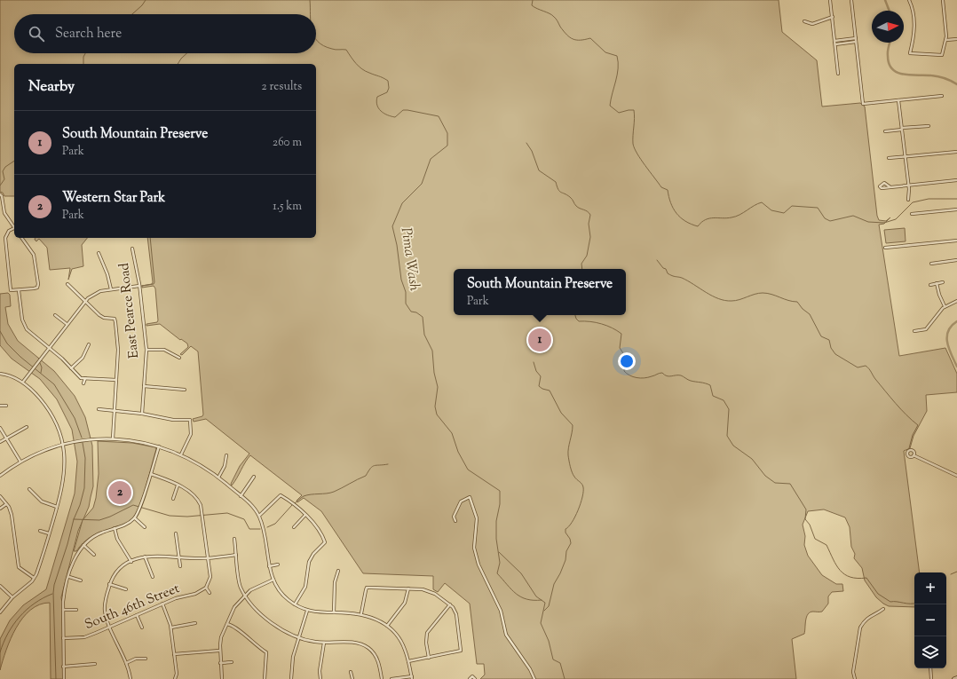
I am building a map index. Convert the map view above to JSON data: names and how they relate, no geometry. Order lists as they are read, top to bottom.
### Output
{
  "streets": {
    "street": ["East Pearce Road", "South 46th Street"]
  },
  "water": ["Pima Wash"],
  "north": "right",
  "page": {
    "search": "Search here",
    "heading": ["Nearby", "2 results"],
    "list": [
      {
        "mark": "1",
        "name": "South Mountain Preserve",
        "note": "Park",
        "value": "260 m"
      },
      {
        "mark": "2",
        "name": "Western Star Park",
        "note": "Park",
        "value": "1.5 km"
      }
    ],
    "popup": ["South Mountain Preserve", "Park"],
    "pins": ["1", "2"],
    "map_buttons": ["+", "−"]
  }
}
